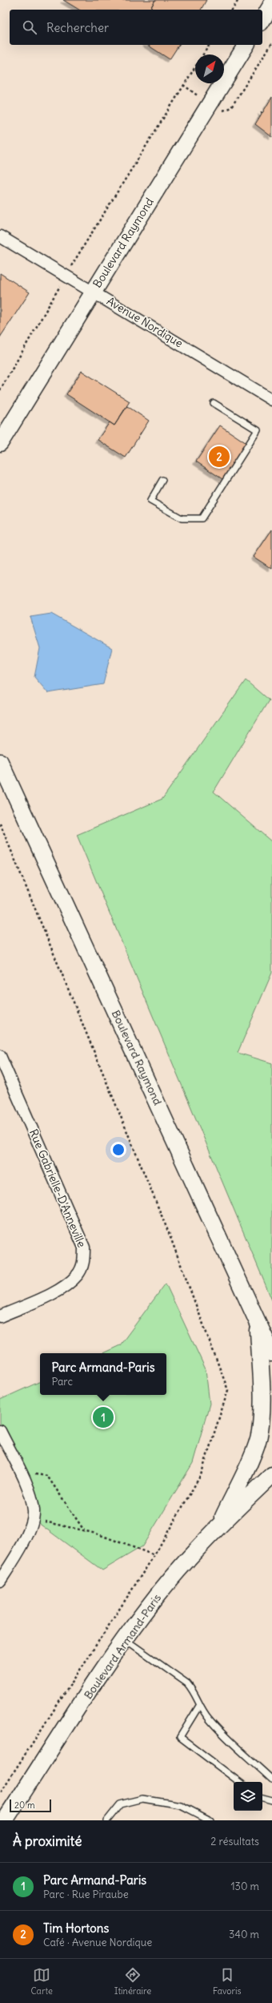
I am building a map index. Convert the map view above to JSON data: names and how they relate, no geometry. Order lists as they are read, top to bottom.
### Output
{
  "streets": {
    "street": [
      "Boulevard Raymond",
      "Avenue Nordique",
      "Rue Gabrielle-D'Anneville",
      "Boulevard Armand-Paris"
    ]
  },
  "crossings": [
    ["Boulevard Raymond", "Avenue Nordique"]
  ],
  "scale_bar": "20 m",
  "north": "top right",
  "page": {
    "search": "Rechercher",
    "pins": ["2", "1"],
    "popup": ["Parc Armand-Paris", "Parc"],
    "scale": "20 m",
    "heading": ["À proximité", "2 résultats"],
    "list": [
      {
        "mark": "1",
        "name": "Parc Armand-Paris",
        "note": "Parc · Rue Piraube",
        "value": "130 m"
      },
      {
        "mark": "2",
        "name": "Tim Hortons",
        "note": "Café · Avenue Nordique",
        "value": "340 m"
      }
    ],
    "nav": ["Carte", "Itinéraire", "Favoris"]
  }
}
